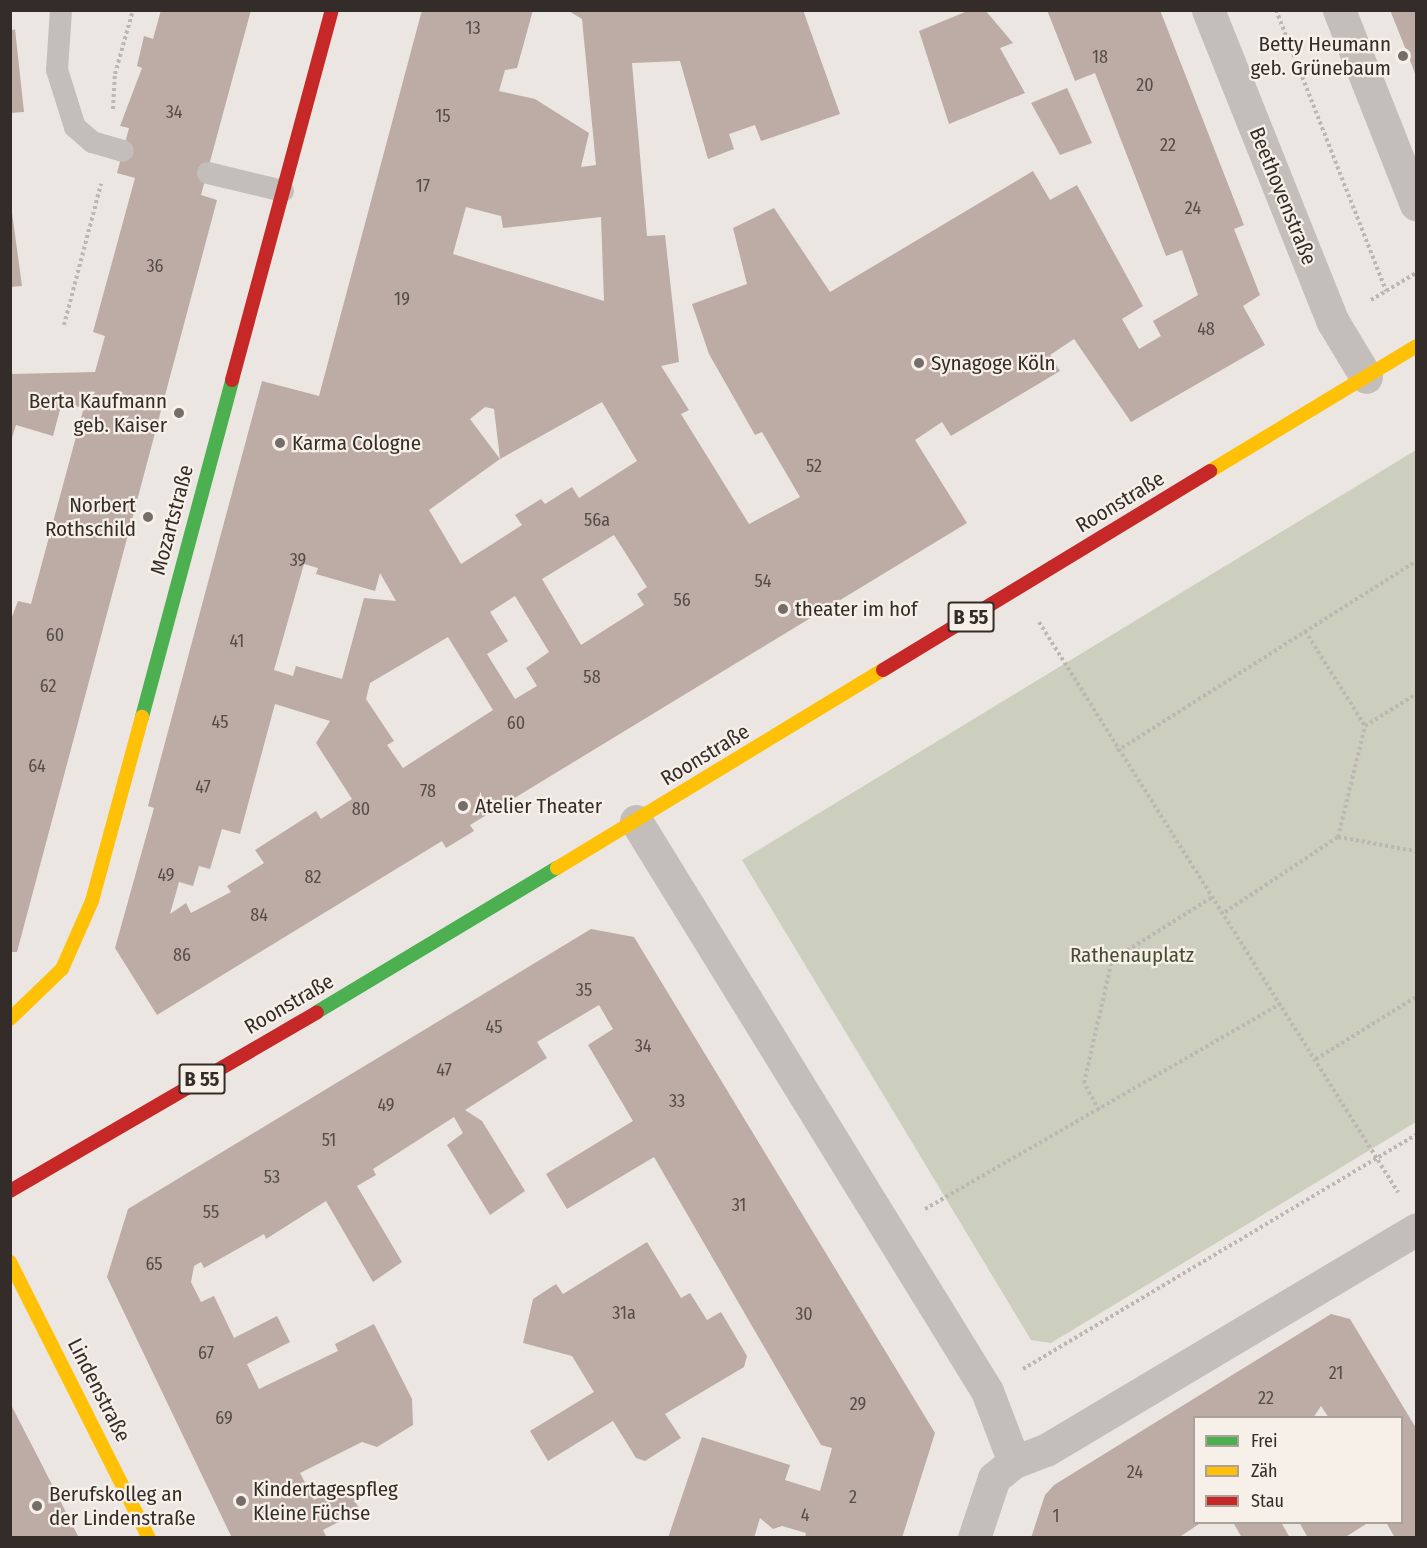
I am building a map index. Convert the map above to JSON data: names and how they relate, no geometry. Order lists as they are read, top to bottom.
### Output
{
  "streets": {
    "main road": [
      "Roonstraße",
      "Mozartstraße",
      "B 55",
      "Lindenstraße"
    ],
    "street": ["Beethovenstraße"]
  },
  "crossings": [
    ["Beethovenstraße", "Roonstraße"]
  ],
  "parks": ["Rathenauplatz"],
  "places": [
    "Betty Heumann geb. Grünebaum",
    "Synagoge Köln",
    "Berta Kaufmann geb. Kaiser",
    "Karma Cologne",
    "Norbert Rothschild",
    "theater im hof",
    "Atelier Theater",
    "Kindertagespfleg Kleine Füchse",
    "Berufskolleg an der Lindenstraße"
  ],
  "house_numbers": [
    "13",
    "18",
    "20",
    "34",
    "15",
    "22",
    "17",
    "24",
    "36",
    "19",
    "48",
    "52",
    "56a",
    "39",
    "54",
    "56",
    "60",
    "41",
    "58",
    "62",
    "45",
    "60",
    "64",
    "47",
    "78",
    "80",
    "49",
    "82",
    "84",
    "86",
    "35",
    "45",
    "34",
    "47",
    "33",
    "49",
    "51",
    "53",
    "31",
    "55",
    "65",
    "31a",
    "30",
    "67",
    "21",
    "22",
    "29",
    "69",
    "24",
    "2",
    "4",
    "1"
  ],
  "legend": ["Frei", "Zäh", "Stau"]
}
